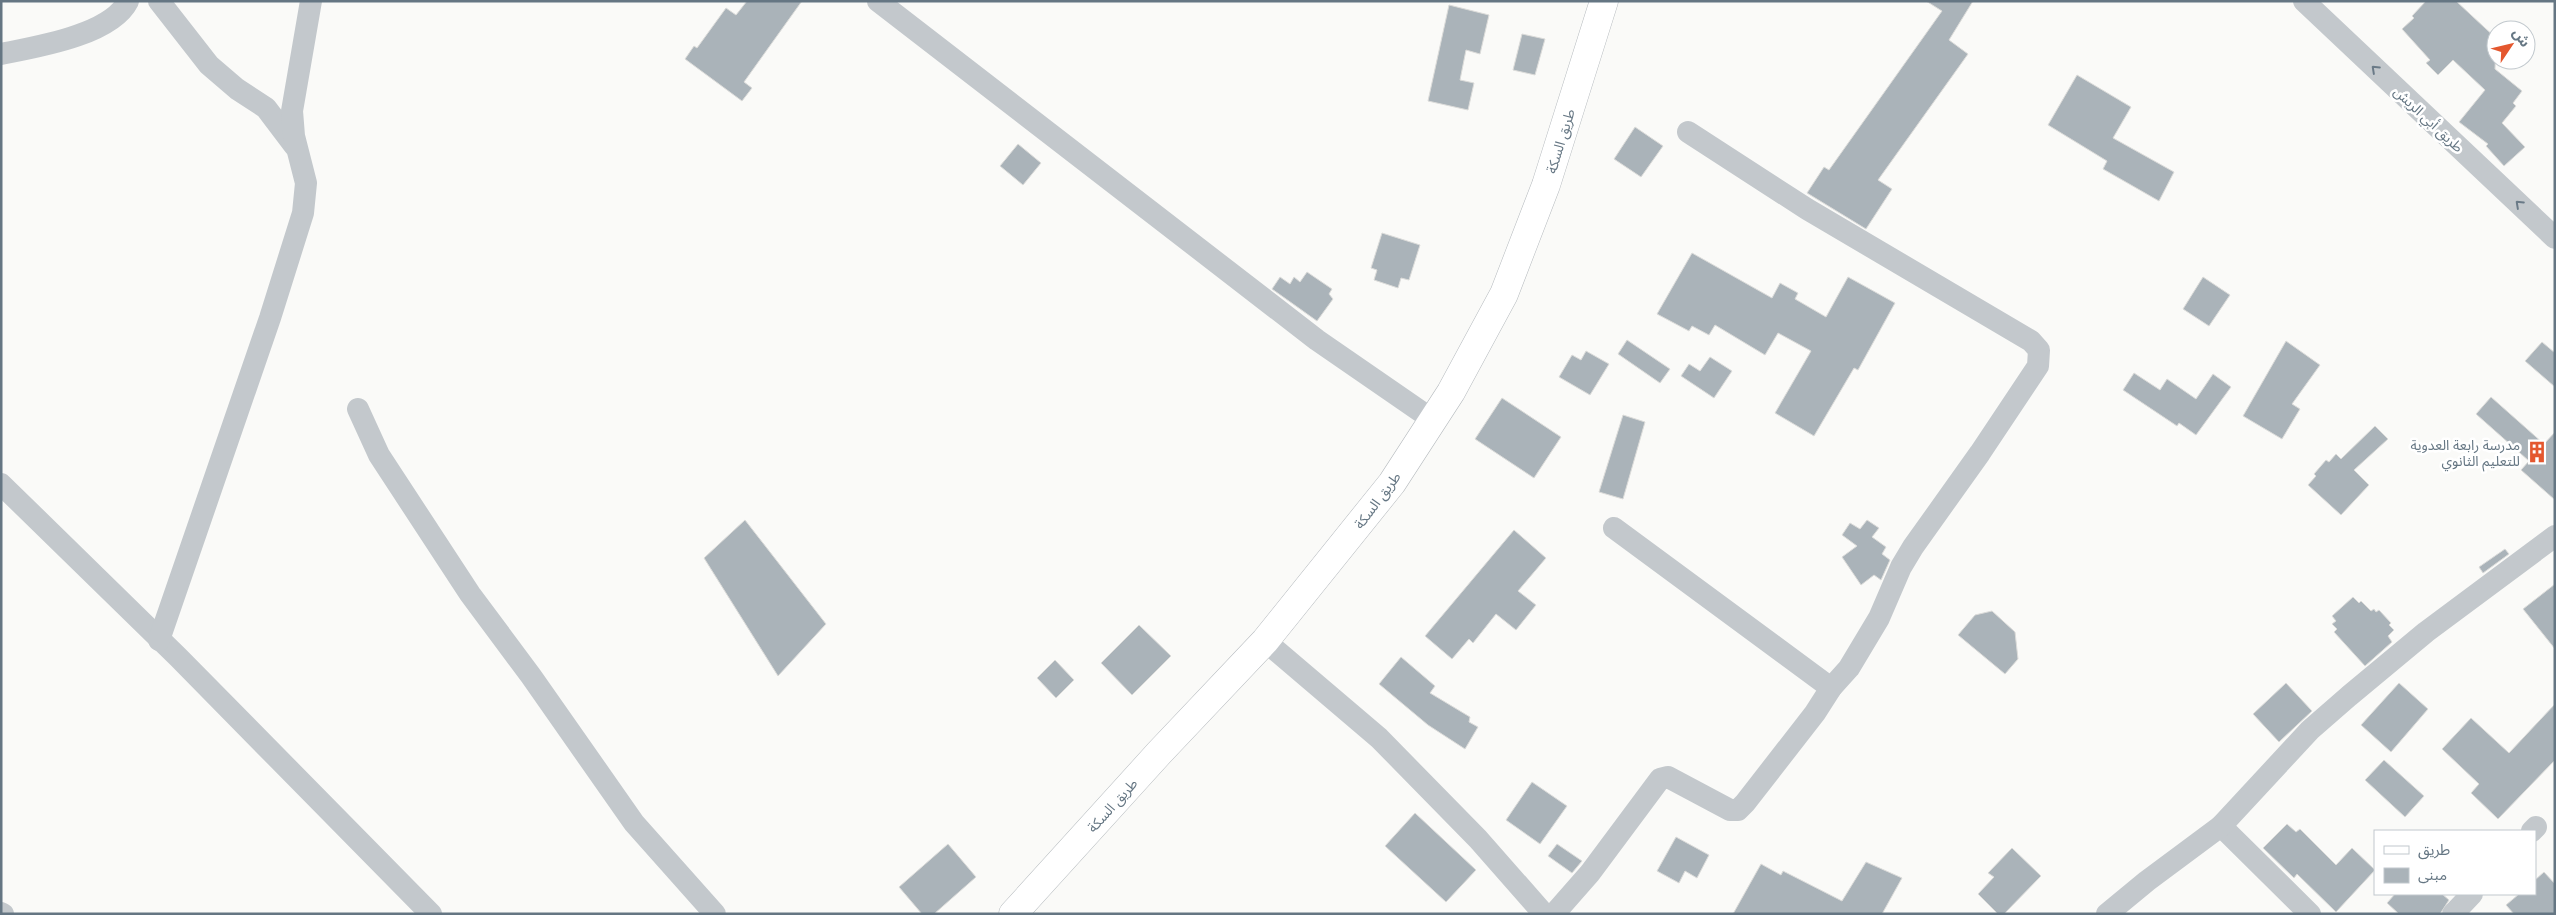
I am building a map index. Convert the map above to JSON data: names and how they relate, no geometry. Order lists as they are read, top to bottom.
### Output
{
  "streets": {
    "main road": ["طريق السكة"],
    "street": ["طريق أبي الريش"]
  },
  "one_way": ["طريق أبي الريش"],
  "places": {
    "building": ["مدرسة رابعة العدوية للتعليم الثانوي"]
  },
  "legend": ["طريق", "مبنى"],
  "north": "top right"
}
